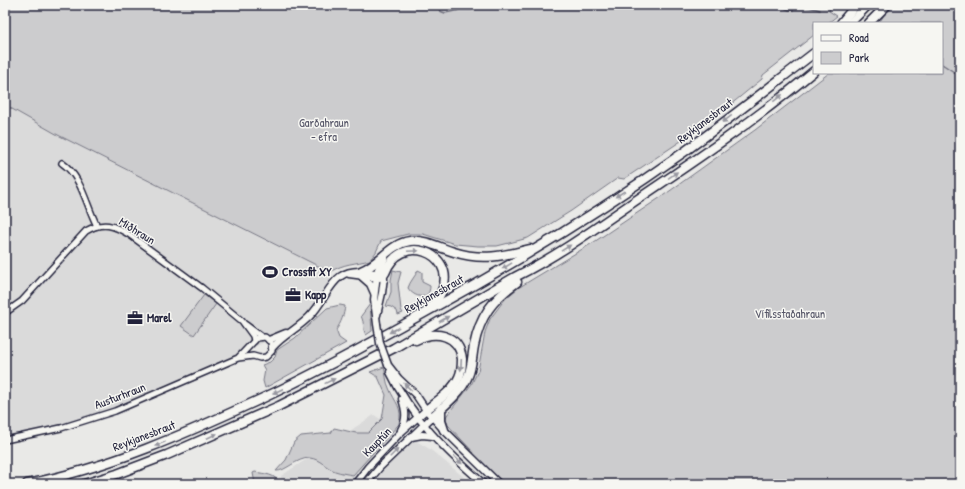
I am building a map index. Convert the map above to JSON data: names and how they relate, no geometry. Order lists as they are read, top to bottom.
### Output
{
  "streets": {
    "highway": ["Reykjanesbraut"],
    "street": ["Miðhraun", "Austurhraun", "Kauptún"]
  },
  "crossings": [
    ["Miðhraun", "Austurhraun"]
  ],
  "parks": ["Garðahraun - efra", "Vífilsstaðahraun"],
  "places": {
    "sports": ["Crossfit XY"],
    "office": ["Kapp", "Marel"]
  },
  "legend": ["Road", "Park"]
}
